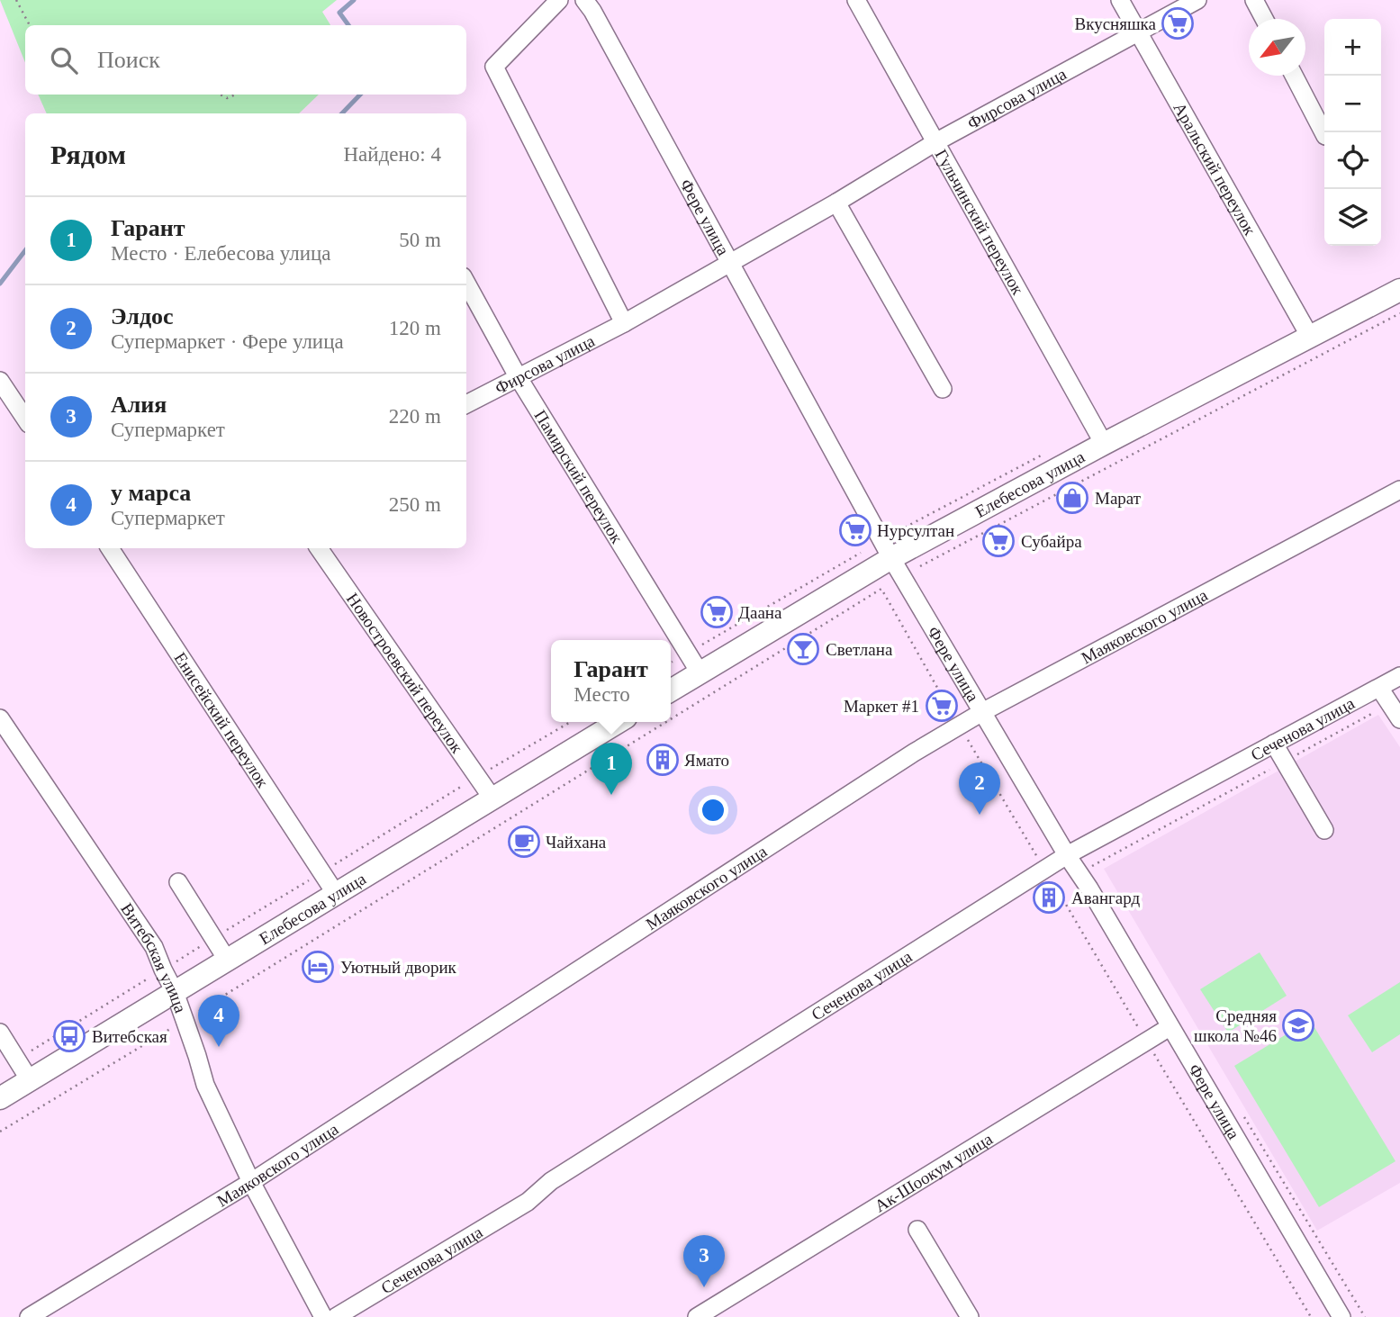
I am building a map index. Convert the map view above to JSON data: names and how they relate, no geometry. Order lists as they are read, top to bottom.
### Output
{
  "streets": {
    "main road": ["Елебесова улица"],
    "street": [
      "Фирсова улица",
      "Аральский переулок",
      "Фере улица",
      "Гульчинский переулок",
      "Памирский переулок",
      "Маяковского улица",
      "Новостроевский переулок",
      "Енисейский переулок",
      "Сеченова улица",
      "Витебская улица",
      "Ак-Шоокум улица"
    ]
  },
  "crossings": [
    ["Фирсова улица", "Аральский переулок"],
    ["Фирсова улица", "Фере улица"],
    ["Фирсова улица", "Гульчинский переулок"],
    ["Фирсова улица", "Памирский переулок"],
    ["Аральский переулок", "Елебесова улица"],
    ["Фере улица", "Елебесова улица"],
    ["Фере улица", "Маяковского улица"],
    ["Фере улица", "Сеченова улица"],
    ["Фере улица", "Ак-Шоокум улица"],
    ["Гульчинский переулок", "Елебесова улица"],
    ["Памирский переулок", "Елебесова улица"],
    ["Елебесова улица", "Новостроевский переулок"],
    ["Елебесова улица", "Енисейский переулок"],
    ["Елебесова улица", "Витебская улица"],
    ["Маяковского улица", "Витебская улица"]
  ],
  "places": {
    "supermarket": [
      "Вкусняшка",
      "Нурсултан",
      "Субайра",
      "Даана",
      "Маркет #1"
    ],
    "shop": ["Марат"],
    "bar": ["Светлана"],
    "building": ["Ямато", "Авангард"],
    "cafe": ["Чайхана"],
    "hotel": ["Уютный дворик"],
    "school or university": ["Средняя школа №46"],
    "bus stop": ["Витебская"]
  },
  "north": "bottom left",
  "page": {
    "map_buttons": ["+", "−"],
    "search": "Поиск",
    "heading": ["Рядом", "Найдено: 4"],
    "list": [
      {
        "mark": "1",
        "name": "Гарант",
        "note": "Место · Елебесова улица",
        "value": "50 m"
      },
      {
        "mark": "2",
        "name": "Элдос",
        "note": "Супермаркет · Фере улица",
        "value": "120 m"
      },
      {
        "mark": "3",
        "name": "Алия",
        "note": "Супермаркет",
        "value": "220 m"
      },
      {
        "mark": "4",
        "name": "у марса",
        "note": "Супермаркет",
        "value": "250 m"
      }
    ],
    "popup": ["Гарант", "Место"],
    "pins": [
      "1",
      "2",
      "4",
      "3"
    ]
  }
}
